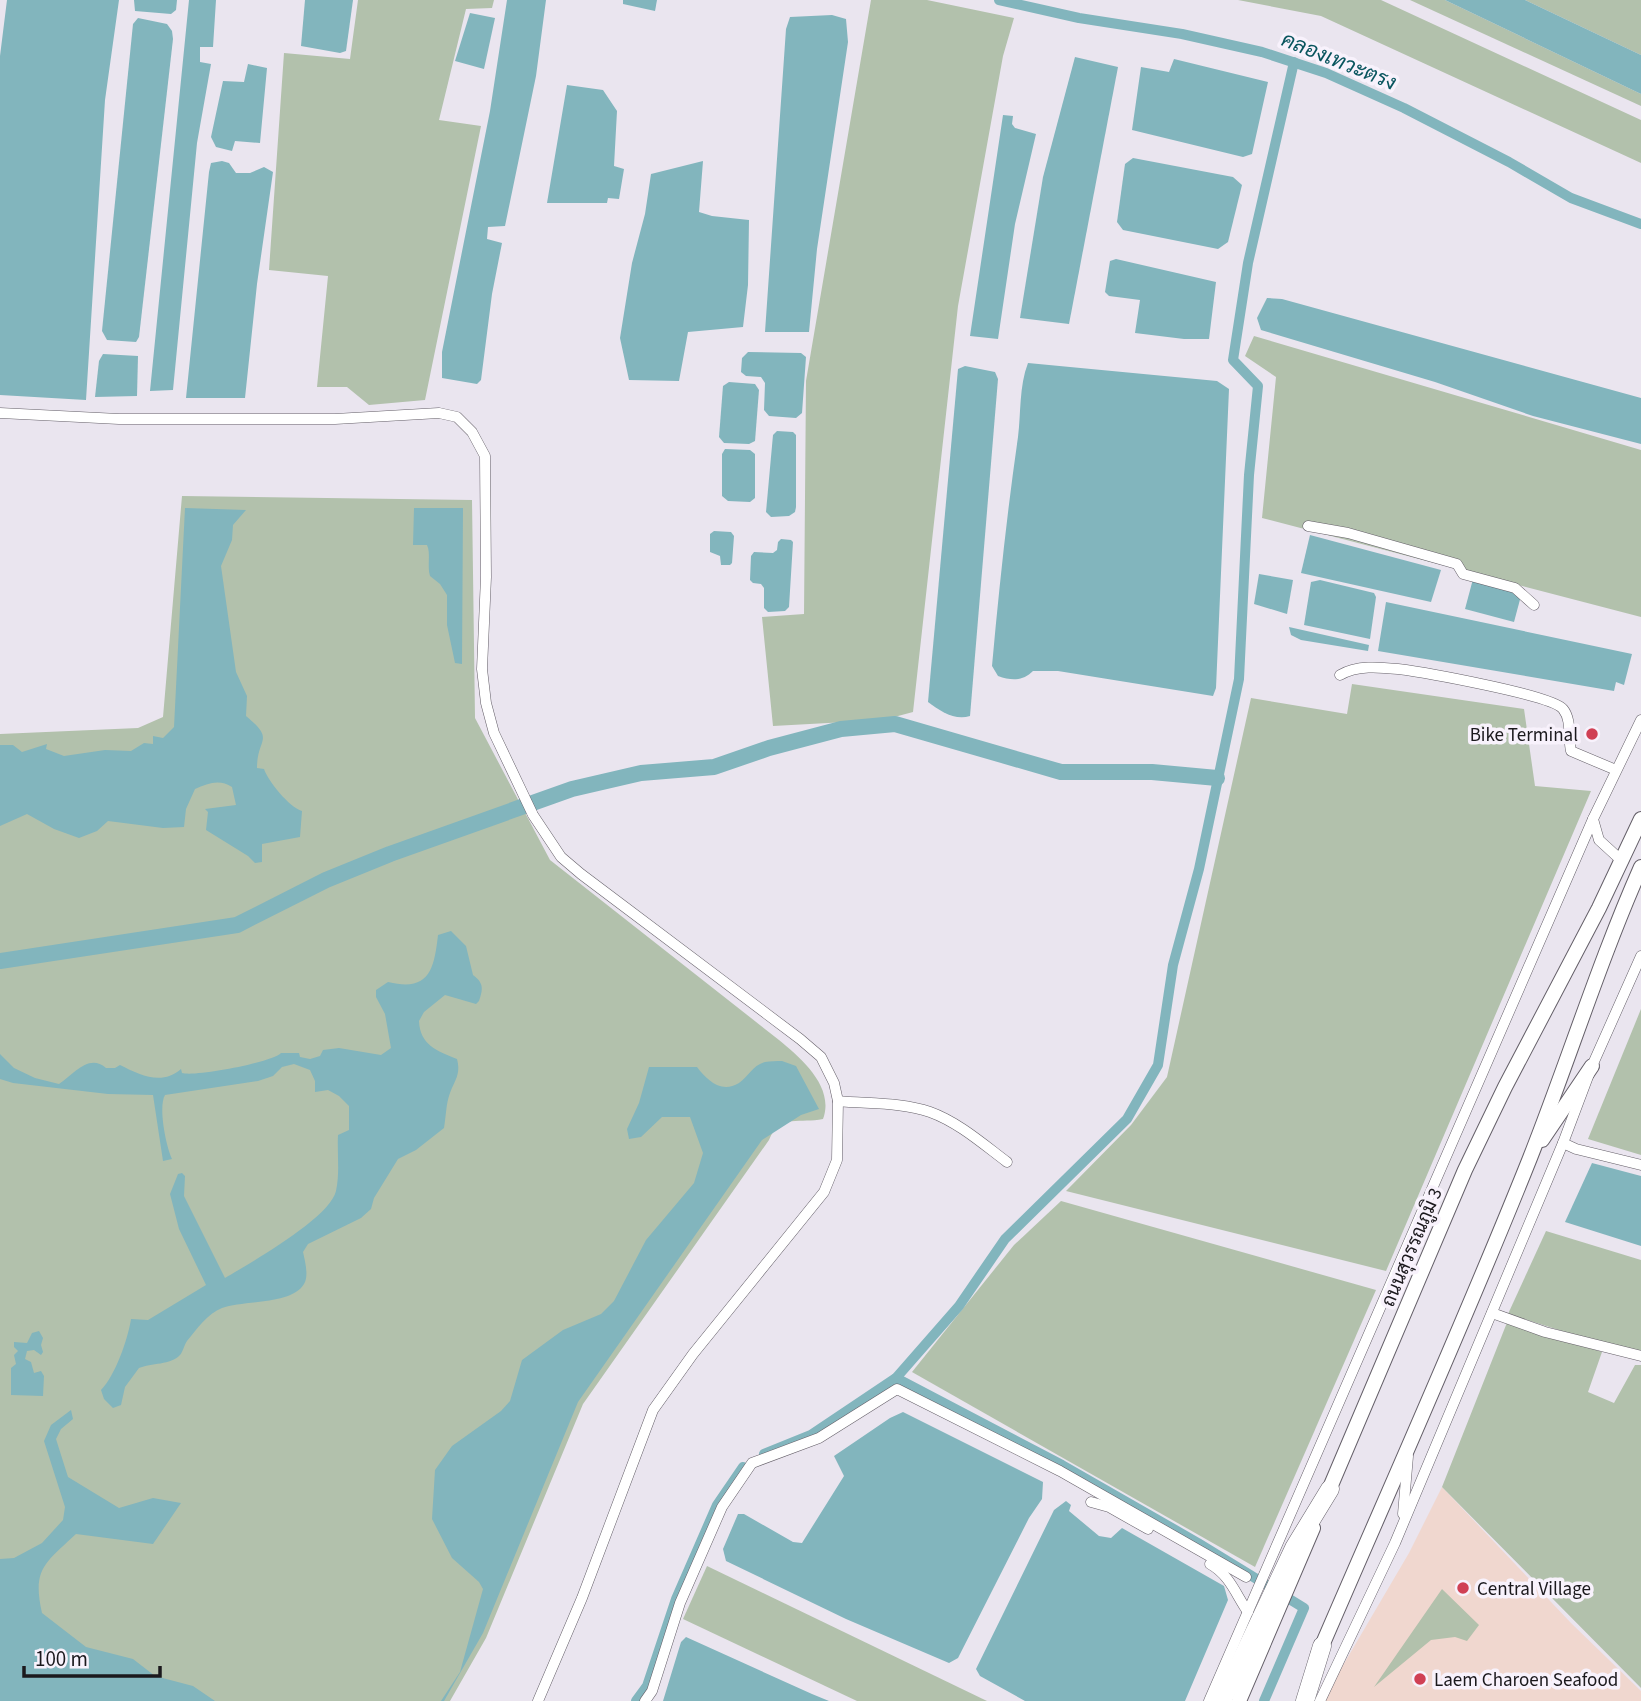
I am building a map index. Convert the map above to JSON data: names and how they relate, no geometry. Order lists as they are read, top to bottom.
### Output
{
  "streets": {
    "main road": ["ถนนสุวรรณภูมิ 3"]
  },
  "water": ["คลองเทวะตรง"],
  "places": ["Bike Terminal", "Central Village", "Laem Charoen Seafood"],
  "scale_bar": "100 m"
}
